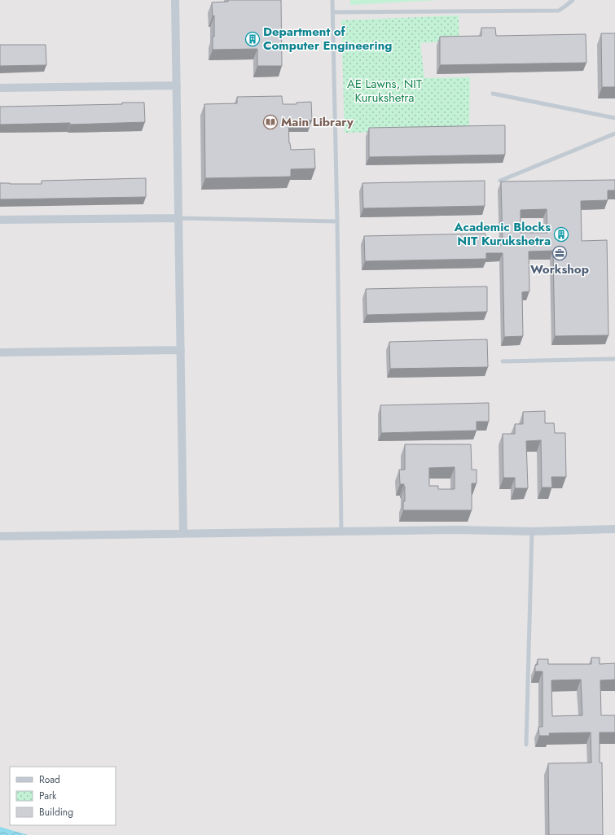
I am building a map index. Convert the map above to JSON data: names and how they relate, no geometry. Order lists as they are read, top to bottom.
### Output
{
  "parks": ["AE Lawns, NIT Kurukshetra"],
  "places": {
    "building": ["Department of Computer Engineering", "Academic Blocks NIT Kurukshetra"],
    "library": ["Main Library"],
    "office": ["Workshop"]
  },
  "legend": ["Road", "Park", "Building"]
}
